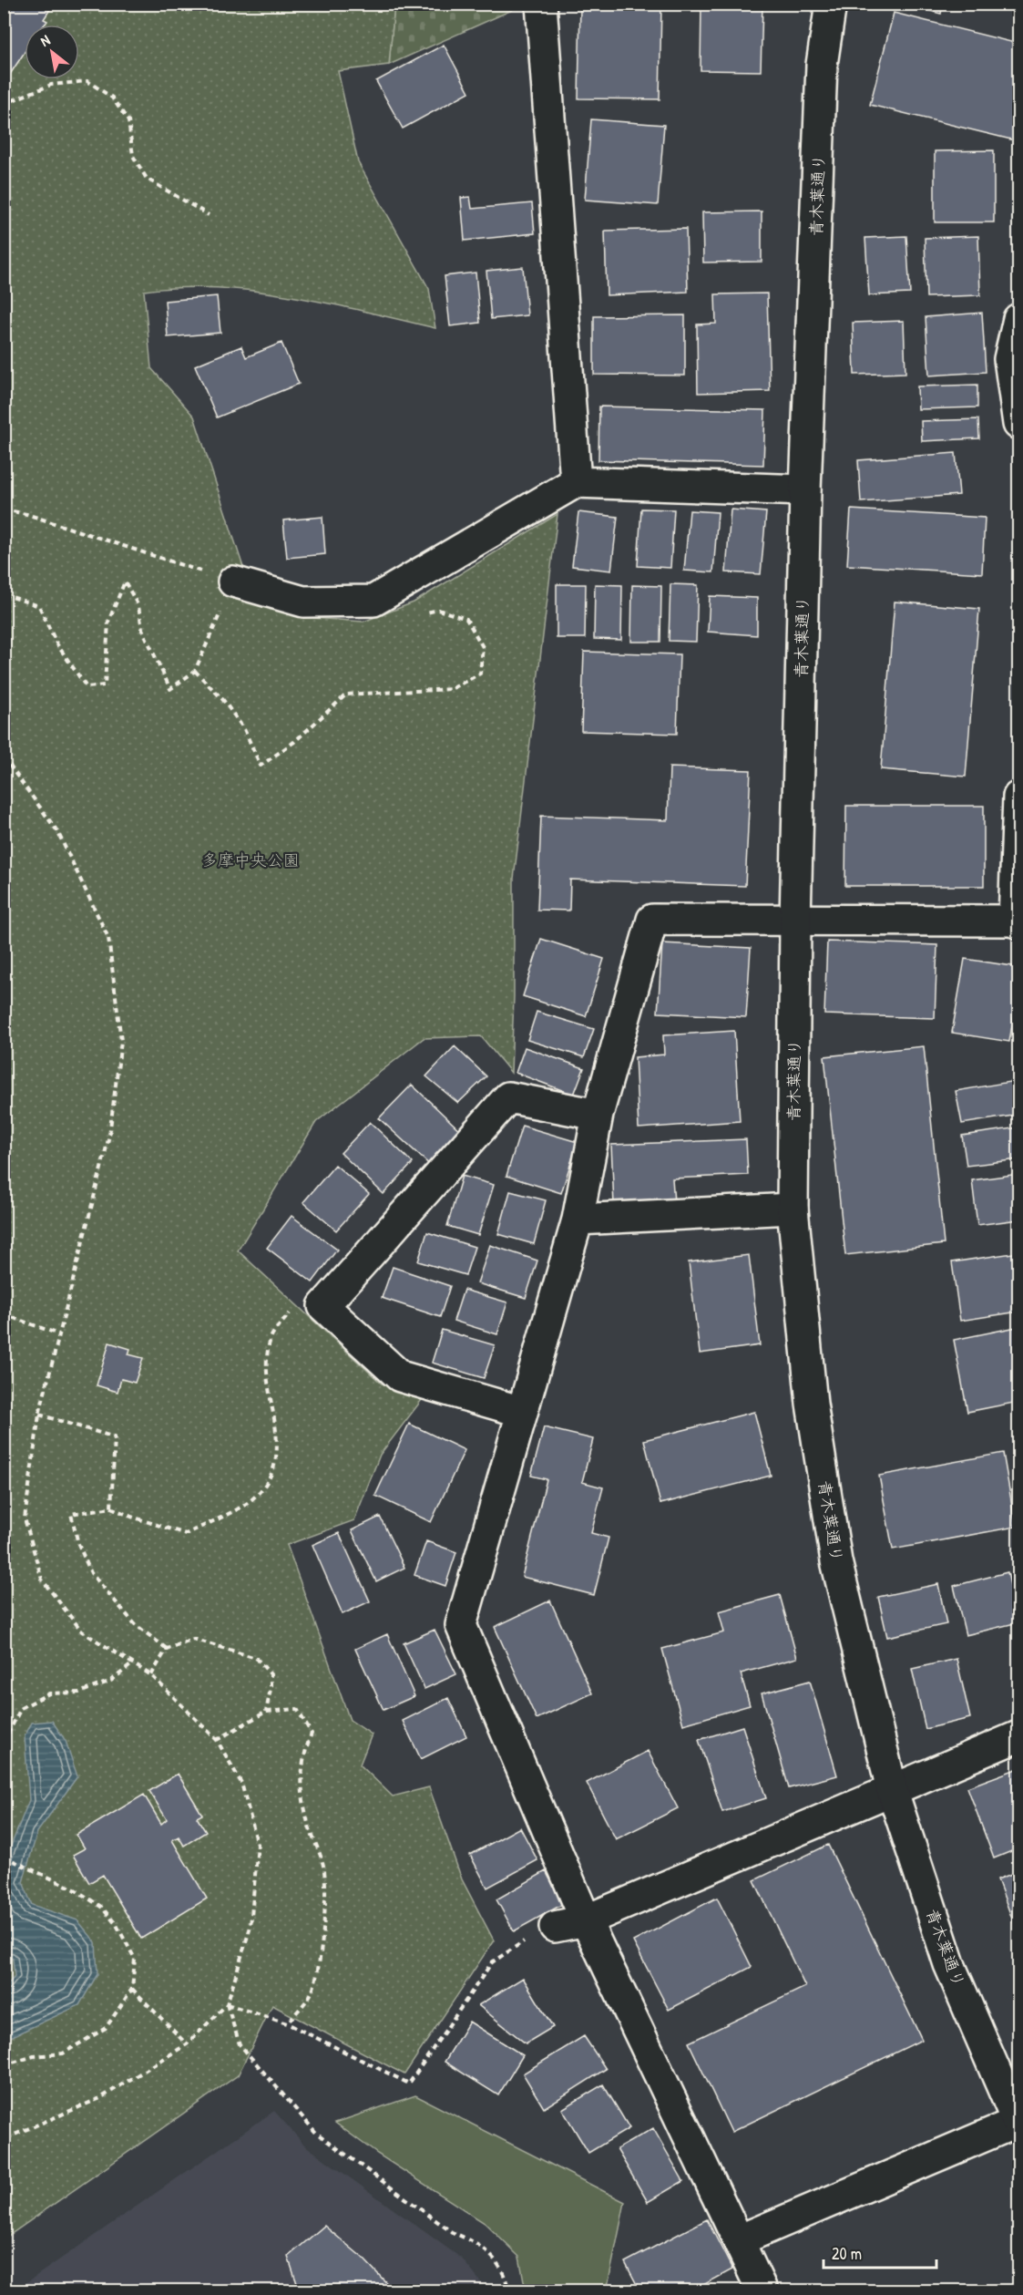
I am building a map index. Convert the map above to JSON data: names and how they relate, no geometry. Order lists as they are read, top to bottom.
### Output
{
  "streets": {
    "street": ["青木葉通り"]
  },
  "parks": ["多摩中央公園"],
  "scale_bar": "20 m",
  "north": "top left"
}
